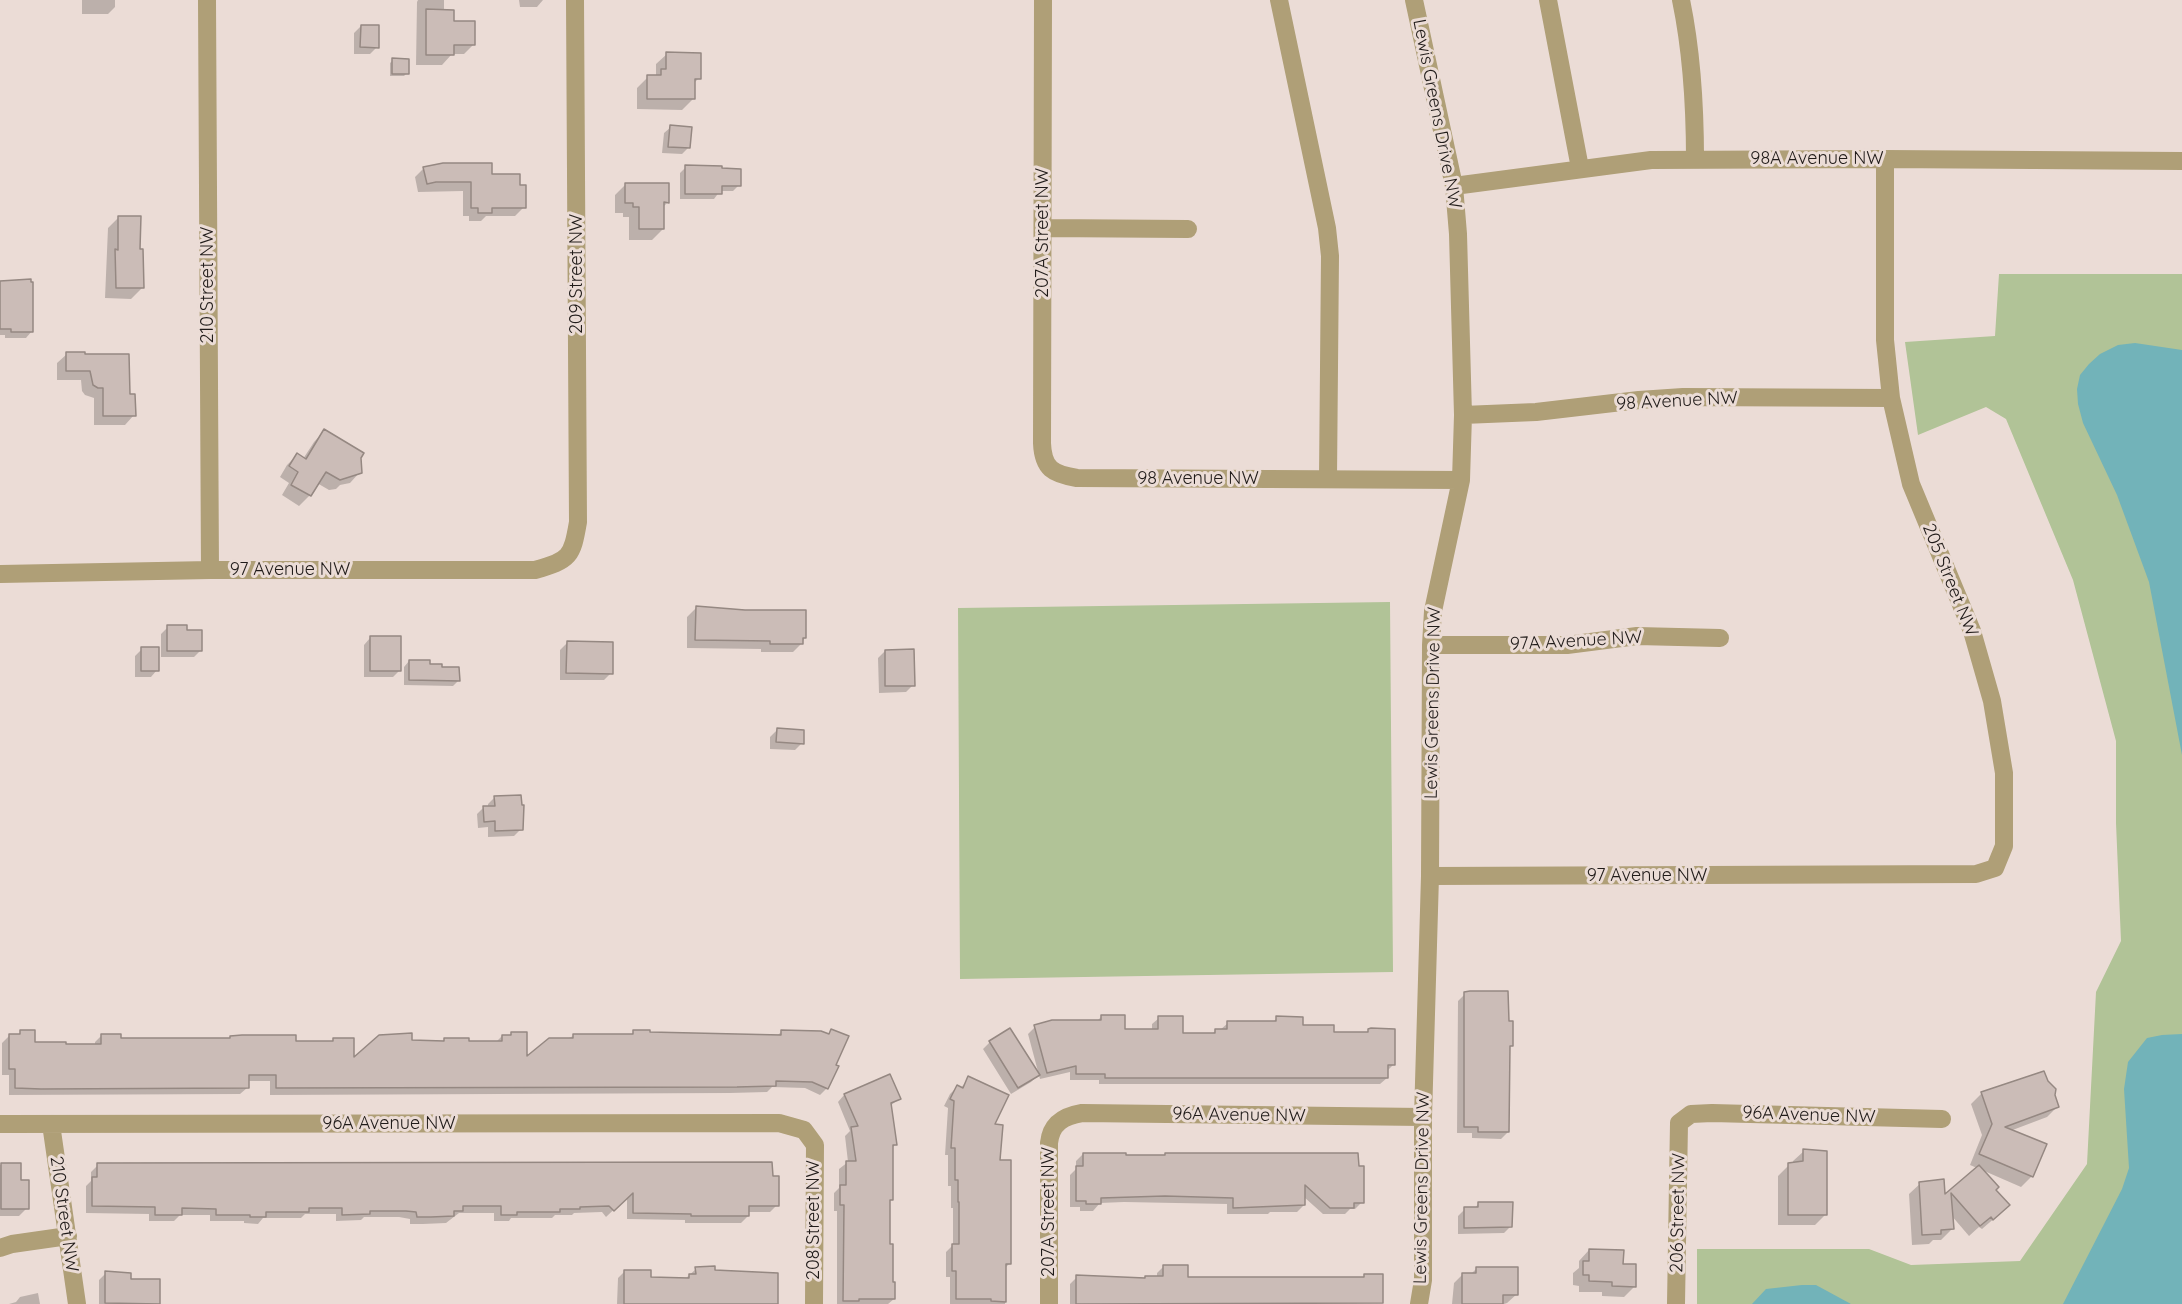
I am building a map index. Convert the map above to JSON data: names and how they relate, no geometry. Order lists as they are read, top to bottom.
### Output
{
  "streets": {
    "street": [
      "Lewis Greens Drive NW",
      "98A Avenue NW",
      "207A Street NW",
      "209 Street NW",
      "210 Street NW",
      "98 Avenue NW",
      "97 Avenue NW",
      "205 Street NW",
      "97A Avenue NW",
      "96A Avenue NW",
      "206 Street NW",
      "208 Street NW"
    ]
  },
  "crossings": [
    ["Lewis Greens Drive NW", "98A Avenue NW"],
    ["Lewis Greens Drive NW", "98 Avenue NW"],
    ["Lewis Greens Drive NW", "97 Avenue NW"],
    ["Lewis Greens Drive NW", "97A Avenue NW"],
    ["Lewis Greens Drive NW", "96A Avenue NW"],
    ["98A Avenue NW", "205 Street NW"],
    ["207A Street NW", "98 Avenue NW"],
    ["207A Street NW", "96A Avenue NW"],
    ["209 Street NW", "97 Avenue NW"],
    ["210 Street NW", "97 Avenue NW"],
    ["210 Street NW", "96A Avenue NW"],
    ["98 Avenue NW", "205 Street NW"],
    ["97 Avenue NW", "205 Street NW"],
    ["96A Avenue NW", "206 Street NW"],
    ["96A Avenue NW", "208 Street NW"]
  ]
}
